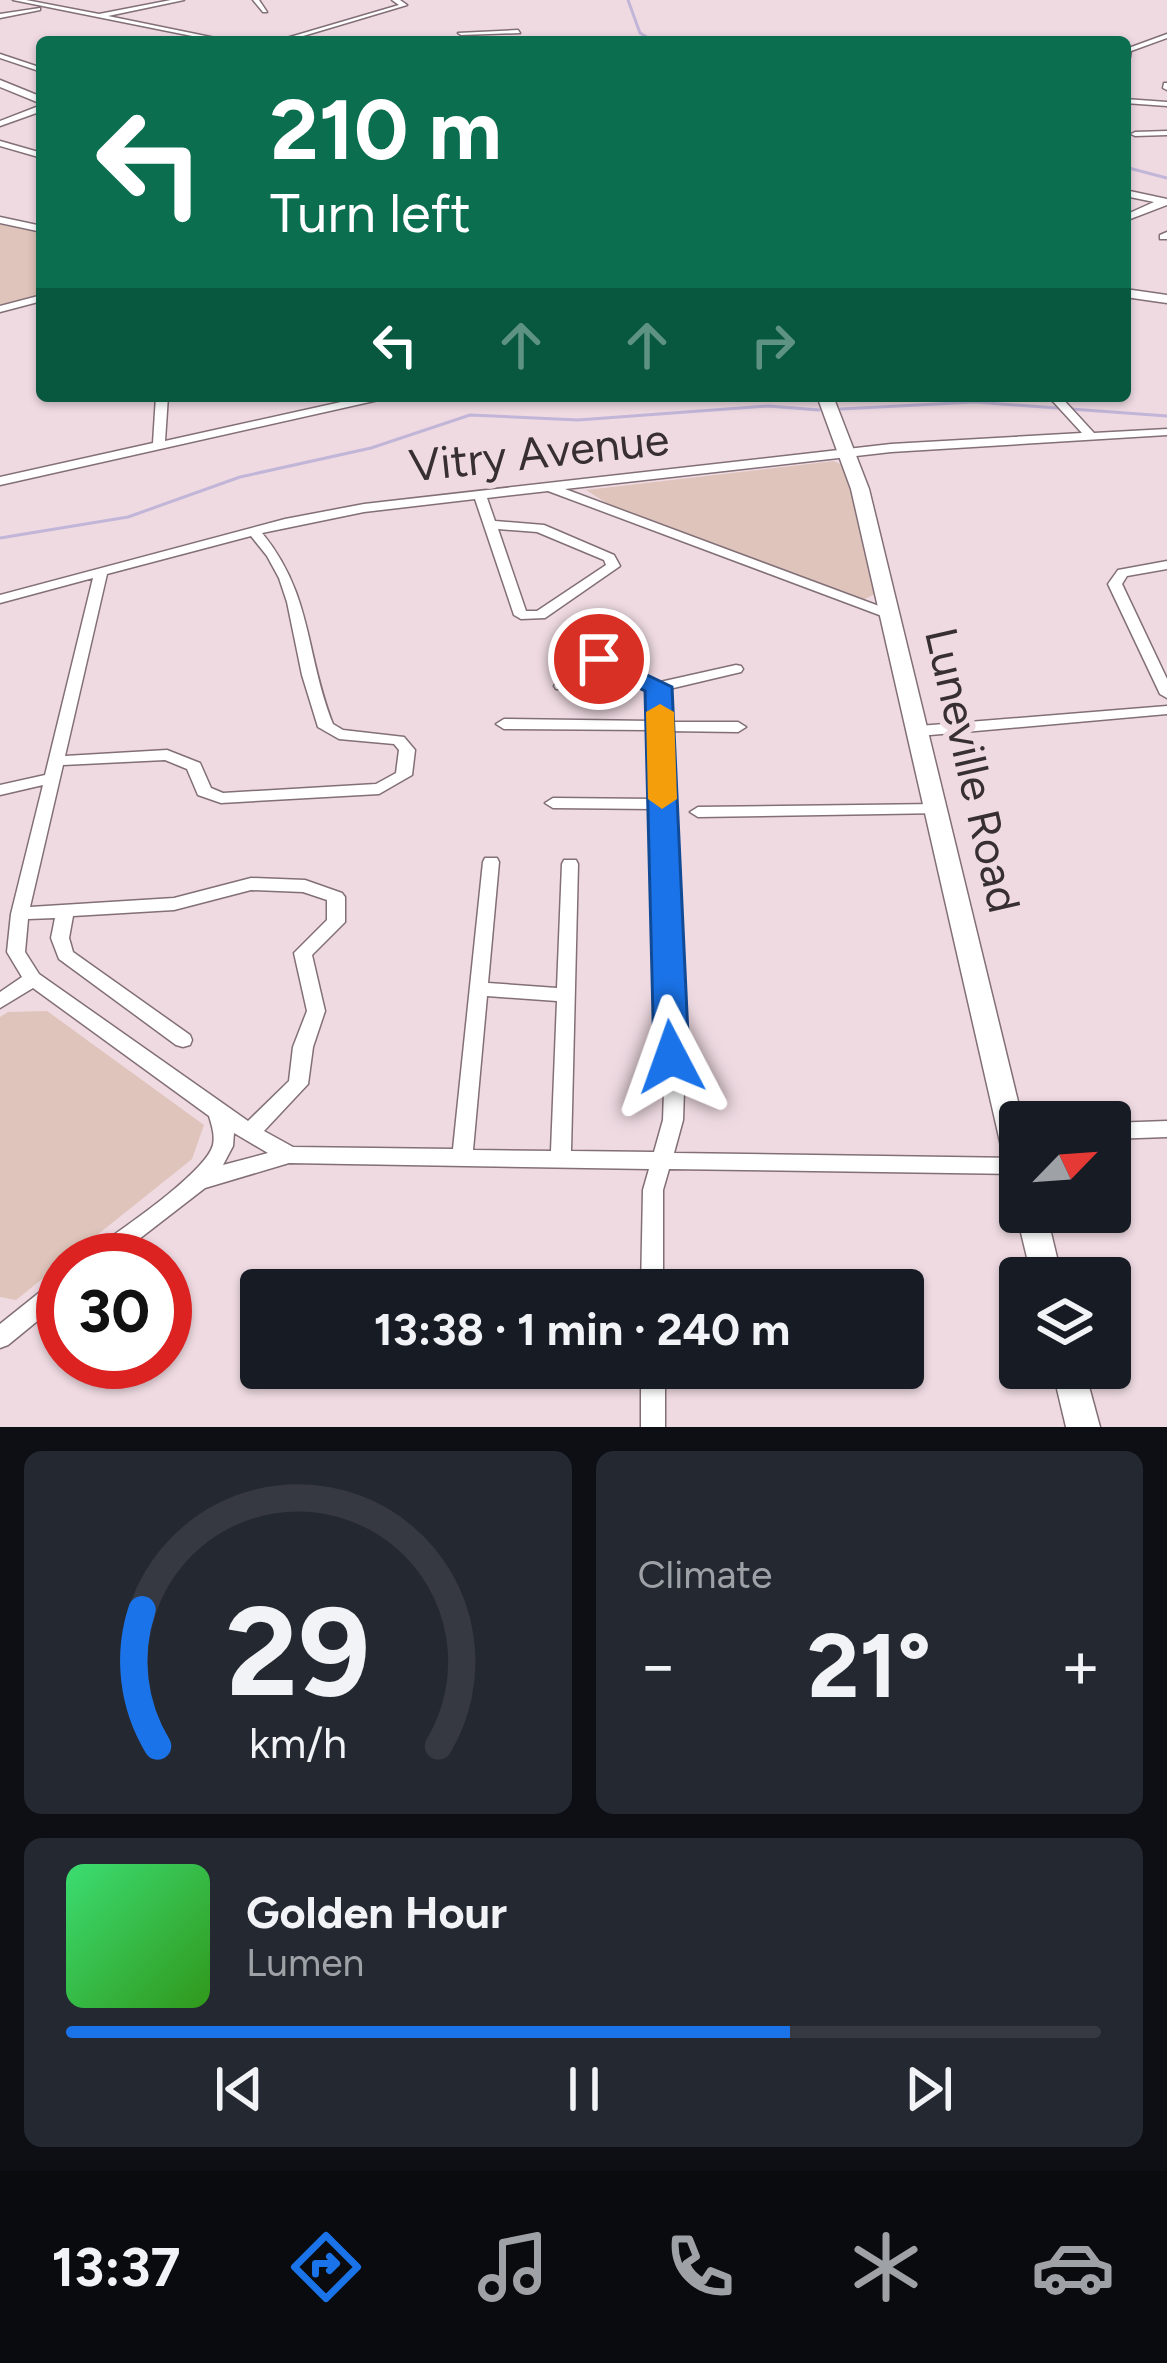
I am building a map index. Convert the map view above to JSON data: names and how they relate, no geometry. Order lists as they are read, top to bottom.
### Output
{
  "streets": {
    "street": ["Vitry Avenue", "Luneville Road"]
  },
  "crossings": [
    ["Vitry Avenue", "Luneville Road"]
  ],
  "north": "top right",
  "page": {
    "turn": ["210 m", "Turn left"],
    "limit": "30",
    "trip": "13:38 · 1 min · 240 m",
    "tile": "Climate",
    "heat": ["−", "21°", "+"],
    "song": ["Golden Hour", "Lumen"],
    "tabs": "13:37",
    "gauge": ["29", "km/h"]
  }
}
